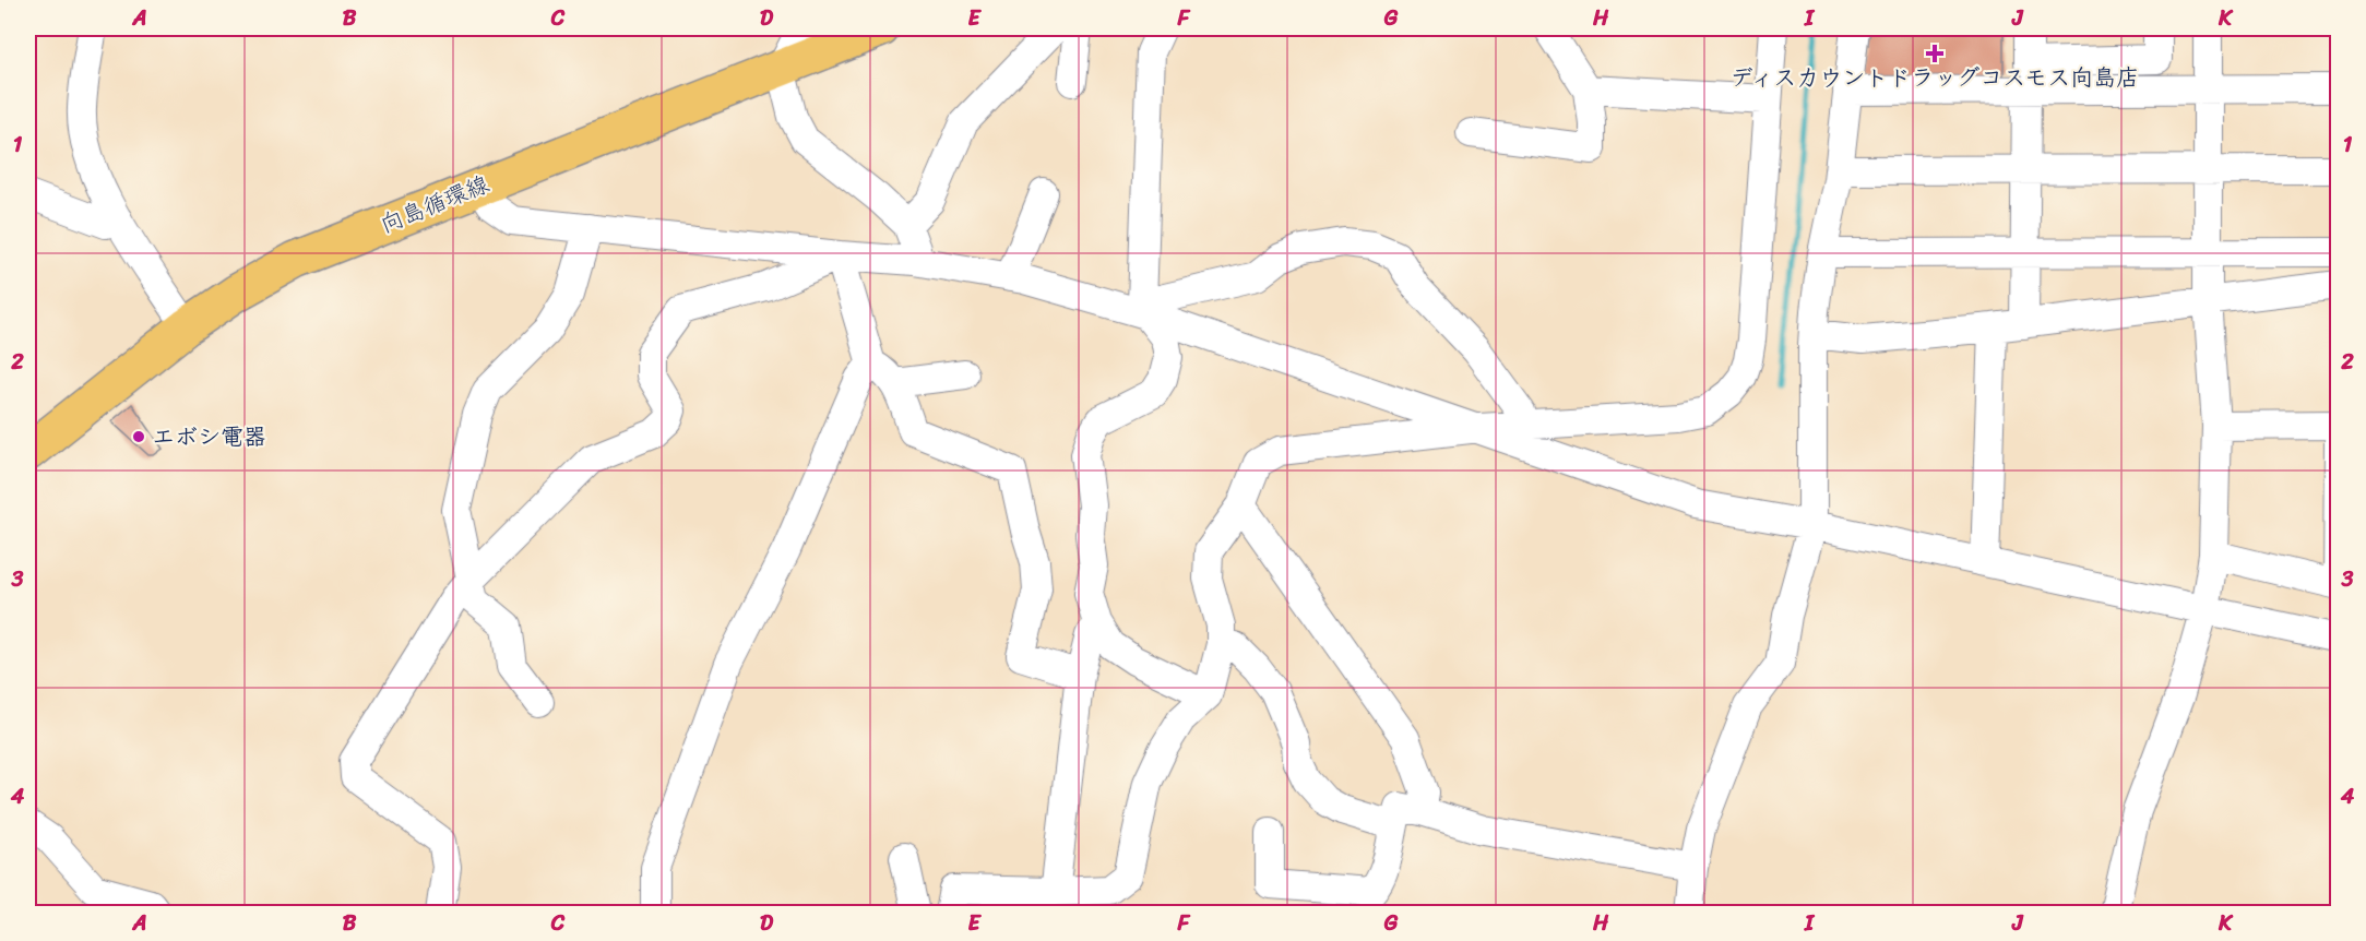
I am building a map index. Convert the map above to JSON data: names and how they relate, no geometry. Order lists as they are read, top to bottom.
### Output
{
  "streets": {
    "main road": ["向島循環線"]
  },
  "places": {
    "health": ["ディスカウントドラッグコスモス向島店"],
    "other": ["エボシ電器"]
  },
  "grid": {
    "columns": [
      "A",
      "B",
      "C",
      "D",
      "E",
      "F",
      "G",
      "H",
      "I",
      "J",
      "K"
    ],
    "rows": [
      "1",
      "2",
      "3",
      "4"
    ]
  }
}
